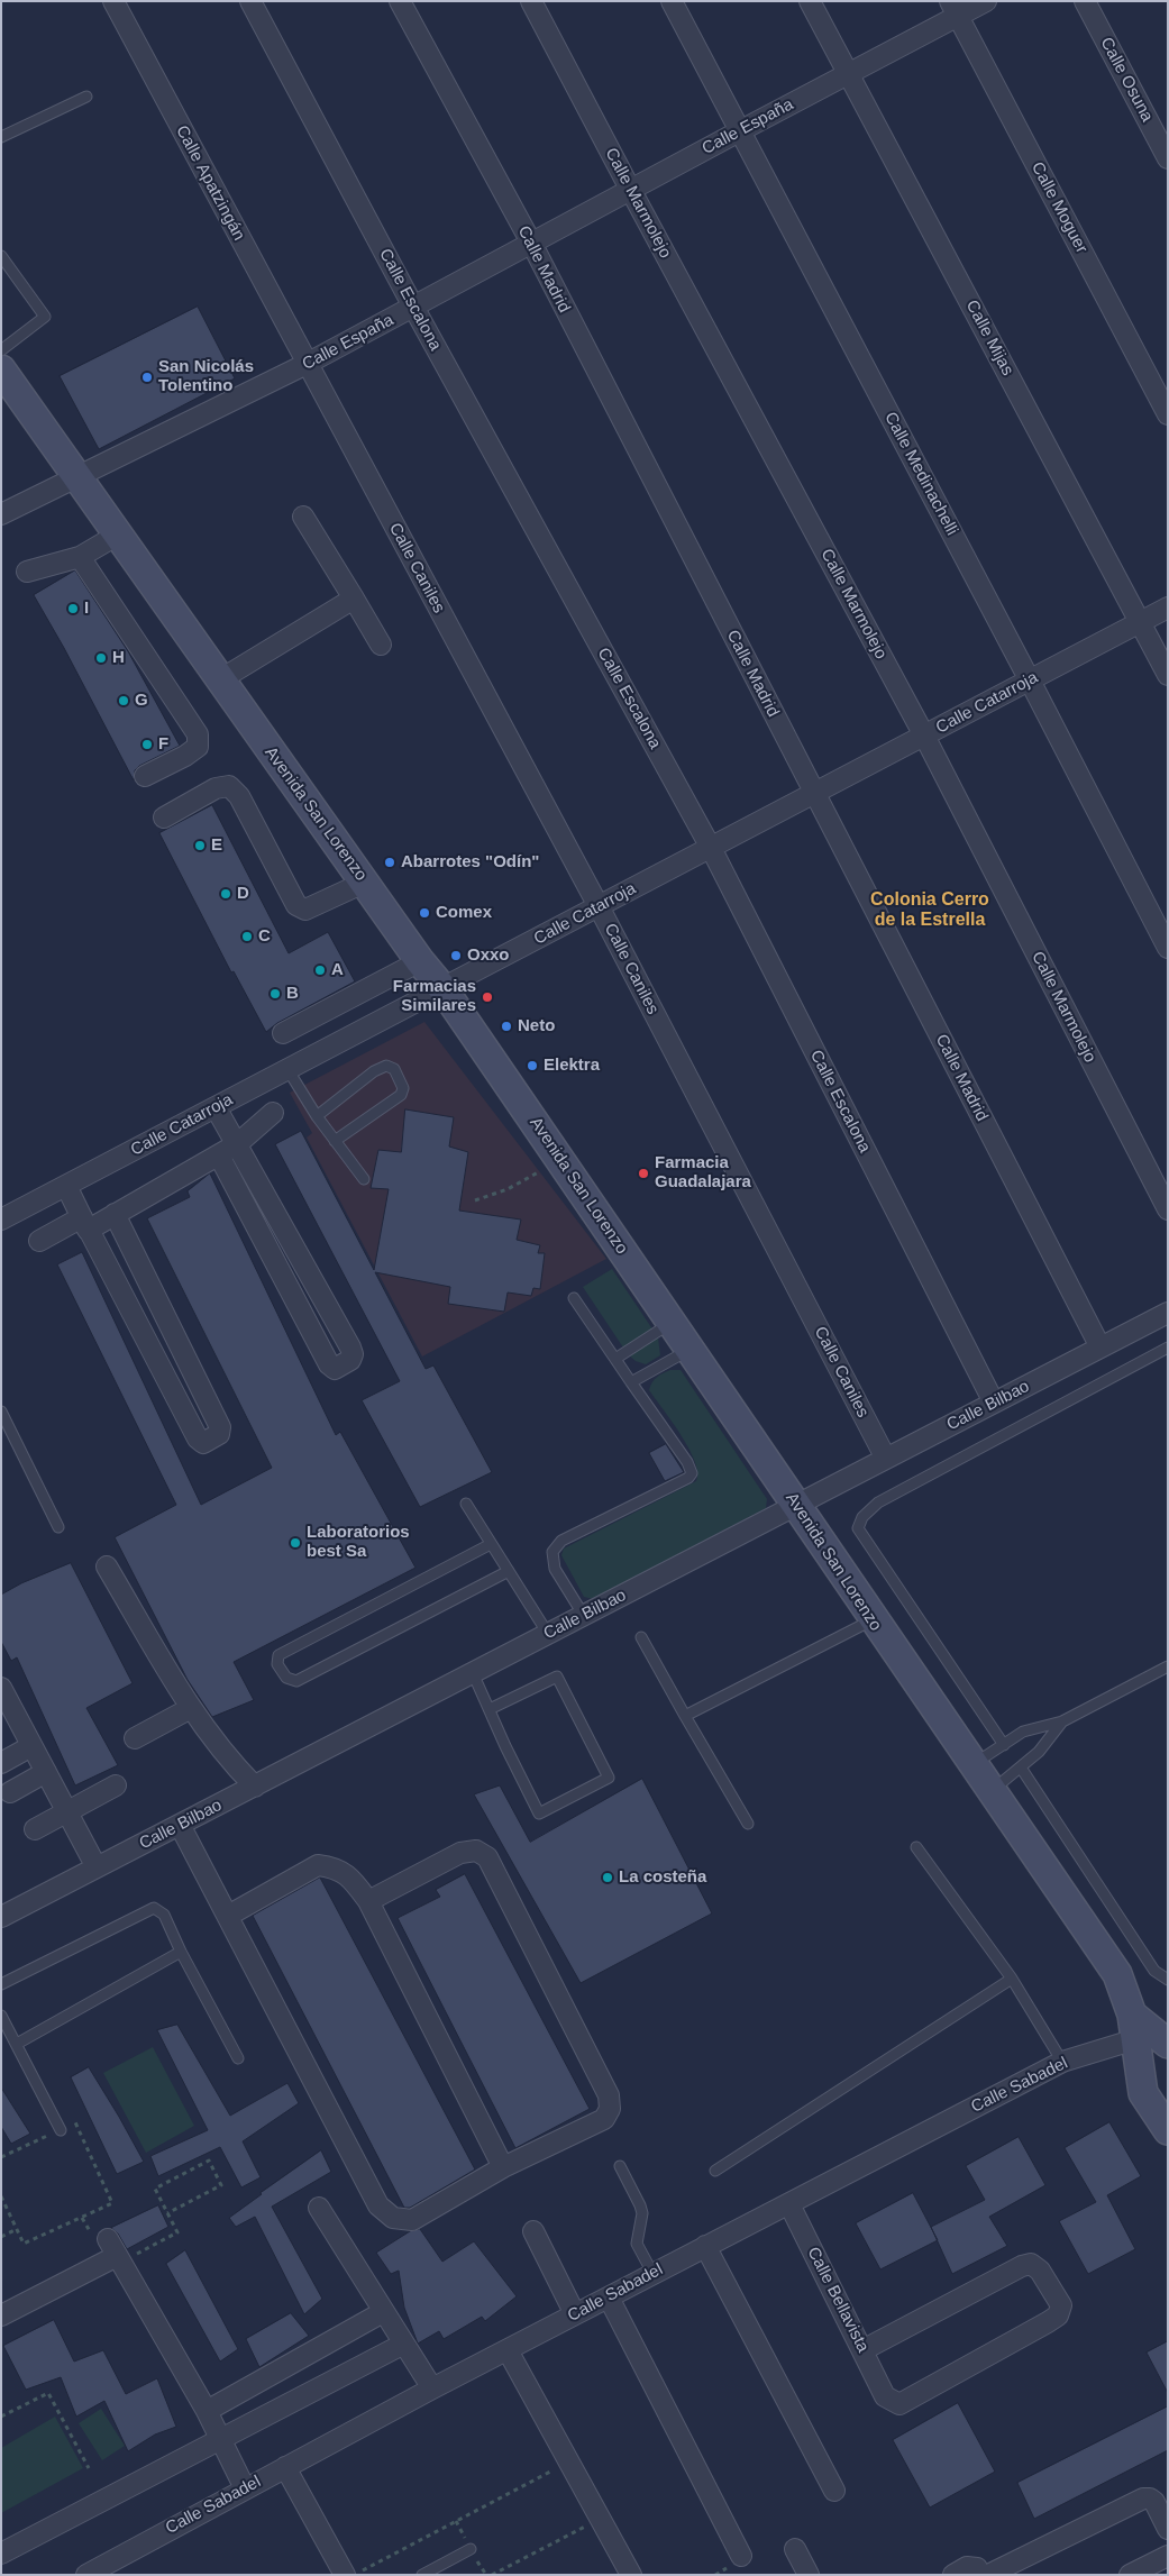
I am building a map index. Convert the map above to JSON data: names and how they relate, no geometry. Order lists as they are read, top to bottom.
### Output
{
  "streets": {
    "main road": ["Avenida San Lorenzo"],
    "street": [
      "Calle Osuna",
      "Calle España",
      "Calle Apatzingán",
      "Calle Marmolejo",
      "Calle Moguer",
      "Calle Madrid",
      "Calle Escalona",
      "Calle Mijas",
      "Calle Medinachelli",
      "Calle Caniles",
      "Calle Catarroja",
      "Calle Bilbao",
      "Calle Sabadel",
      "Calle Bellavista"
    ]
  },
  "crossings": [
    ["Calle España", "Calle Apatzingán"],
    ["Calle España", "Calle Marmolejo"],
    ["Calle España", "Calle Moguer"],
    ["Calle España", "Calle Madrid"],
    ["Calle España", "Calle Escalona"],
    ["Calle España", "Calle Mijas"],
    ["Calle España", "Calle Medinachelli"],
    ["Calle España", "Calle Caniles"],
    ["Calle España", "Avenida San Lorenzo"],
    ["Calle Apatzingán", "Calle Caniles"],
    ["Calle Marmolejo", "Calle Catarroja"],
    ["Calle Madrid", "Calle Catarroja"],
    ["Calle Madrid", "Calle Bilbao"],
    ["Calle Escalona", "Calle Catarroja"],
    ["Calle Escalona", "Calle Bilbao"],
    ["Calle Mijas", "Calle Catarroja"],
    ["Calle Medinachelli", "Calle Catarroja"],
    ["Calle Caniles", "Calle Catarroja"],
    ["Calle Caniles", "Calle Bilbao"],
    ["Calle Catarroja", "Avenida San Lorenzo"],
    ["Avenida San Lorenzo", "Calle Bilbao"],
    ["Avenida San Lorenzo", "Calle Sabadel"],
    ["Calle Sabadel", "Calle Bellavista"]
  ],
  "districts": ["Colonia Cerro de la Estrella"],
  "places": [
    "San Nicolás Tolentino",
    "I",
    "H",
    "G",
    "F",
    "E",
    "Abarrotes \"Odín\"",
    "D",
    "Comex",
    "C",
    "Oxxo",
    "A",
    "B",
    "Farmacias Similares",
    "Neto",
    "Elektra",
    "Farmacia Guadalajara",
    "Laboratorios best Sa",
    "La costeña"
  ]
}
